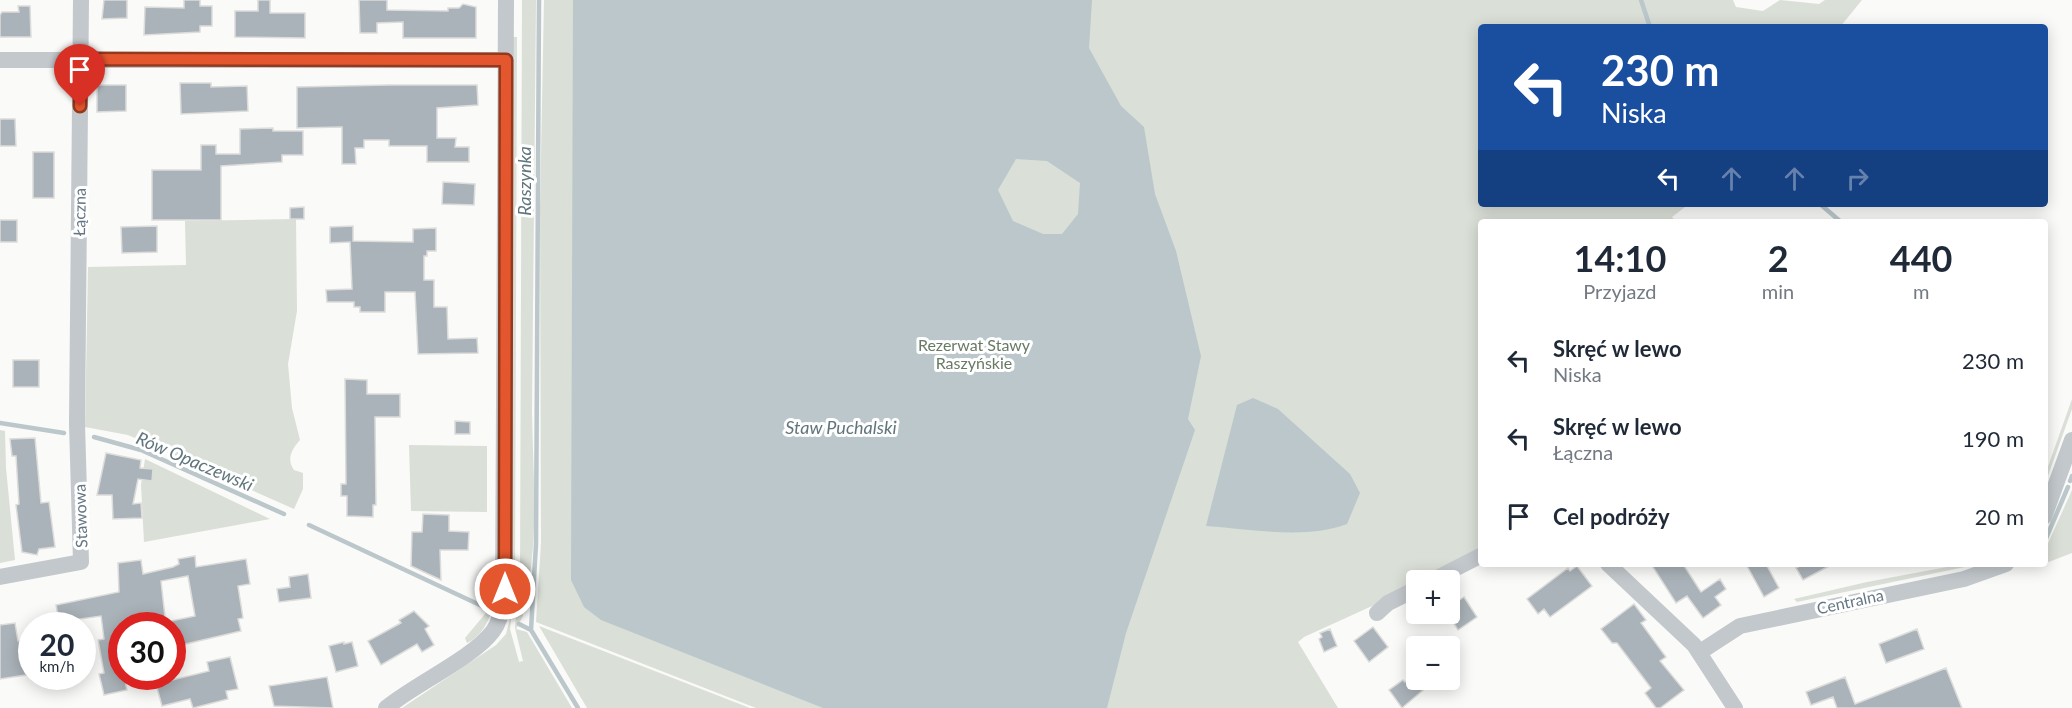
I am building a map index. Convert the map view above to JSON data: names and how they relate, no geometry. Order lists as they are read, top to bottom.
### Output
{
  "streets": {
    "street": ["Łączna", "Stawowa", "Centralna"]
  },
  "crossings": [
    ["Łączna", "Stawowa"]
  ],
  "water": ["Raszynka", "Staw Puchalski", "Rów Opaczewski"],
  "parks": ["Rezerwat Stawy Raszyńskie"],
  "page": {
    "turn": ["230 m", "Niska"],
    "eta": [
      "14:10",
      "Przyjazd",
      "2",
      "min",
      "440",
      "m"
    ],
    "list": [
      {
        "name": "Skręć w lewo",
        "note": "Niska",
        "value": "230 m"
      },
      {
        "name": "Skręć w lewo",
        "note": "Łączna",
        "value": "190 m"
      },
      {
        "name": "Cel podróży",
        "value": "20 m"
      }
    ],
    "map_buttons": ["+", "−"],
    "speed": "20 km/h",
    "limit": "30"
  }
}
